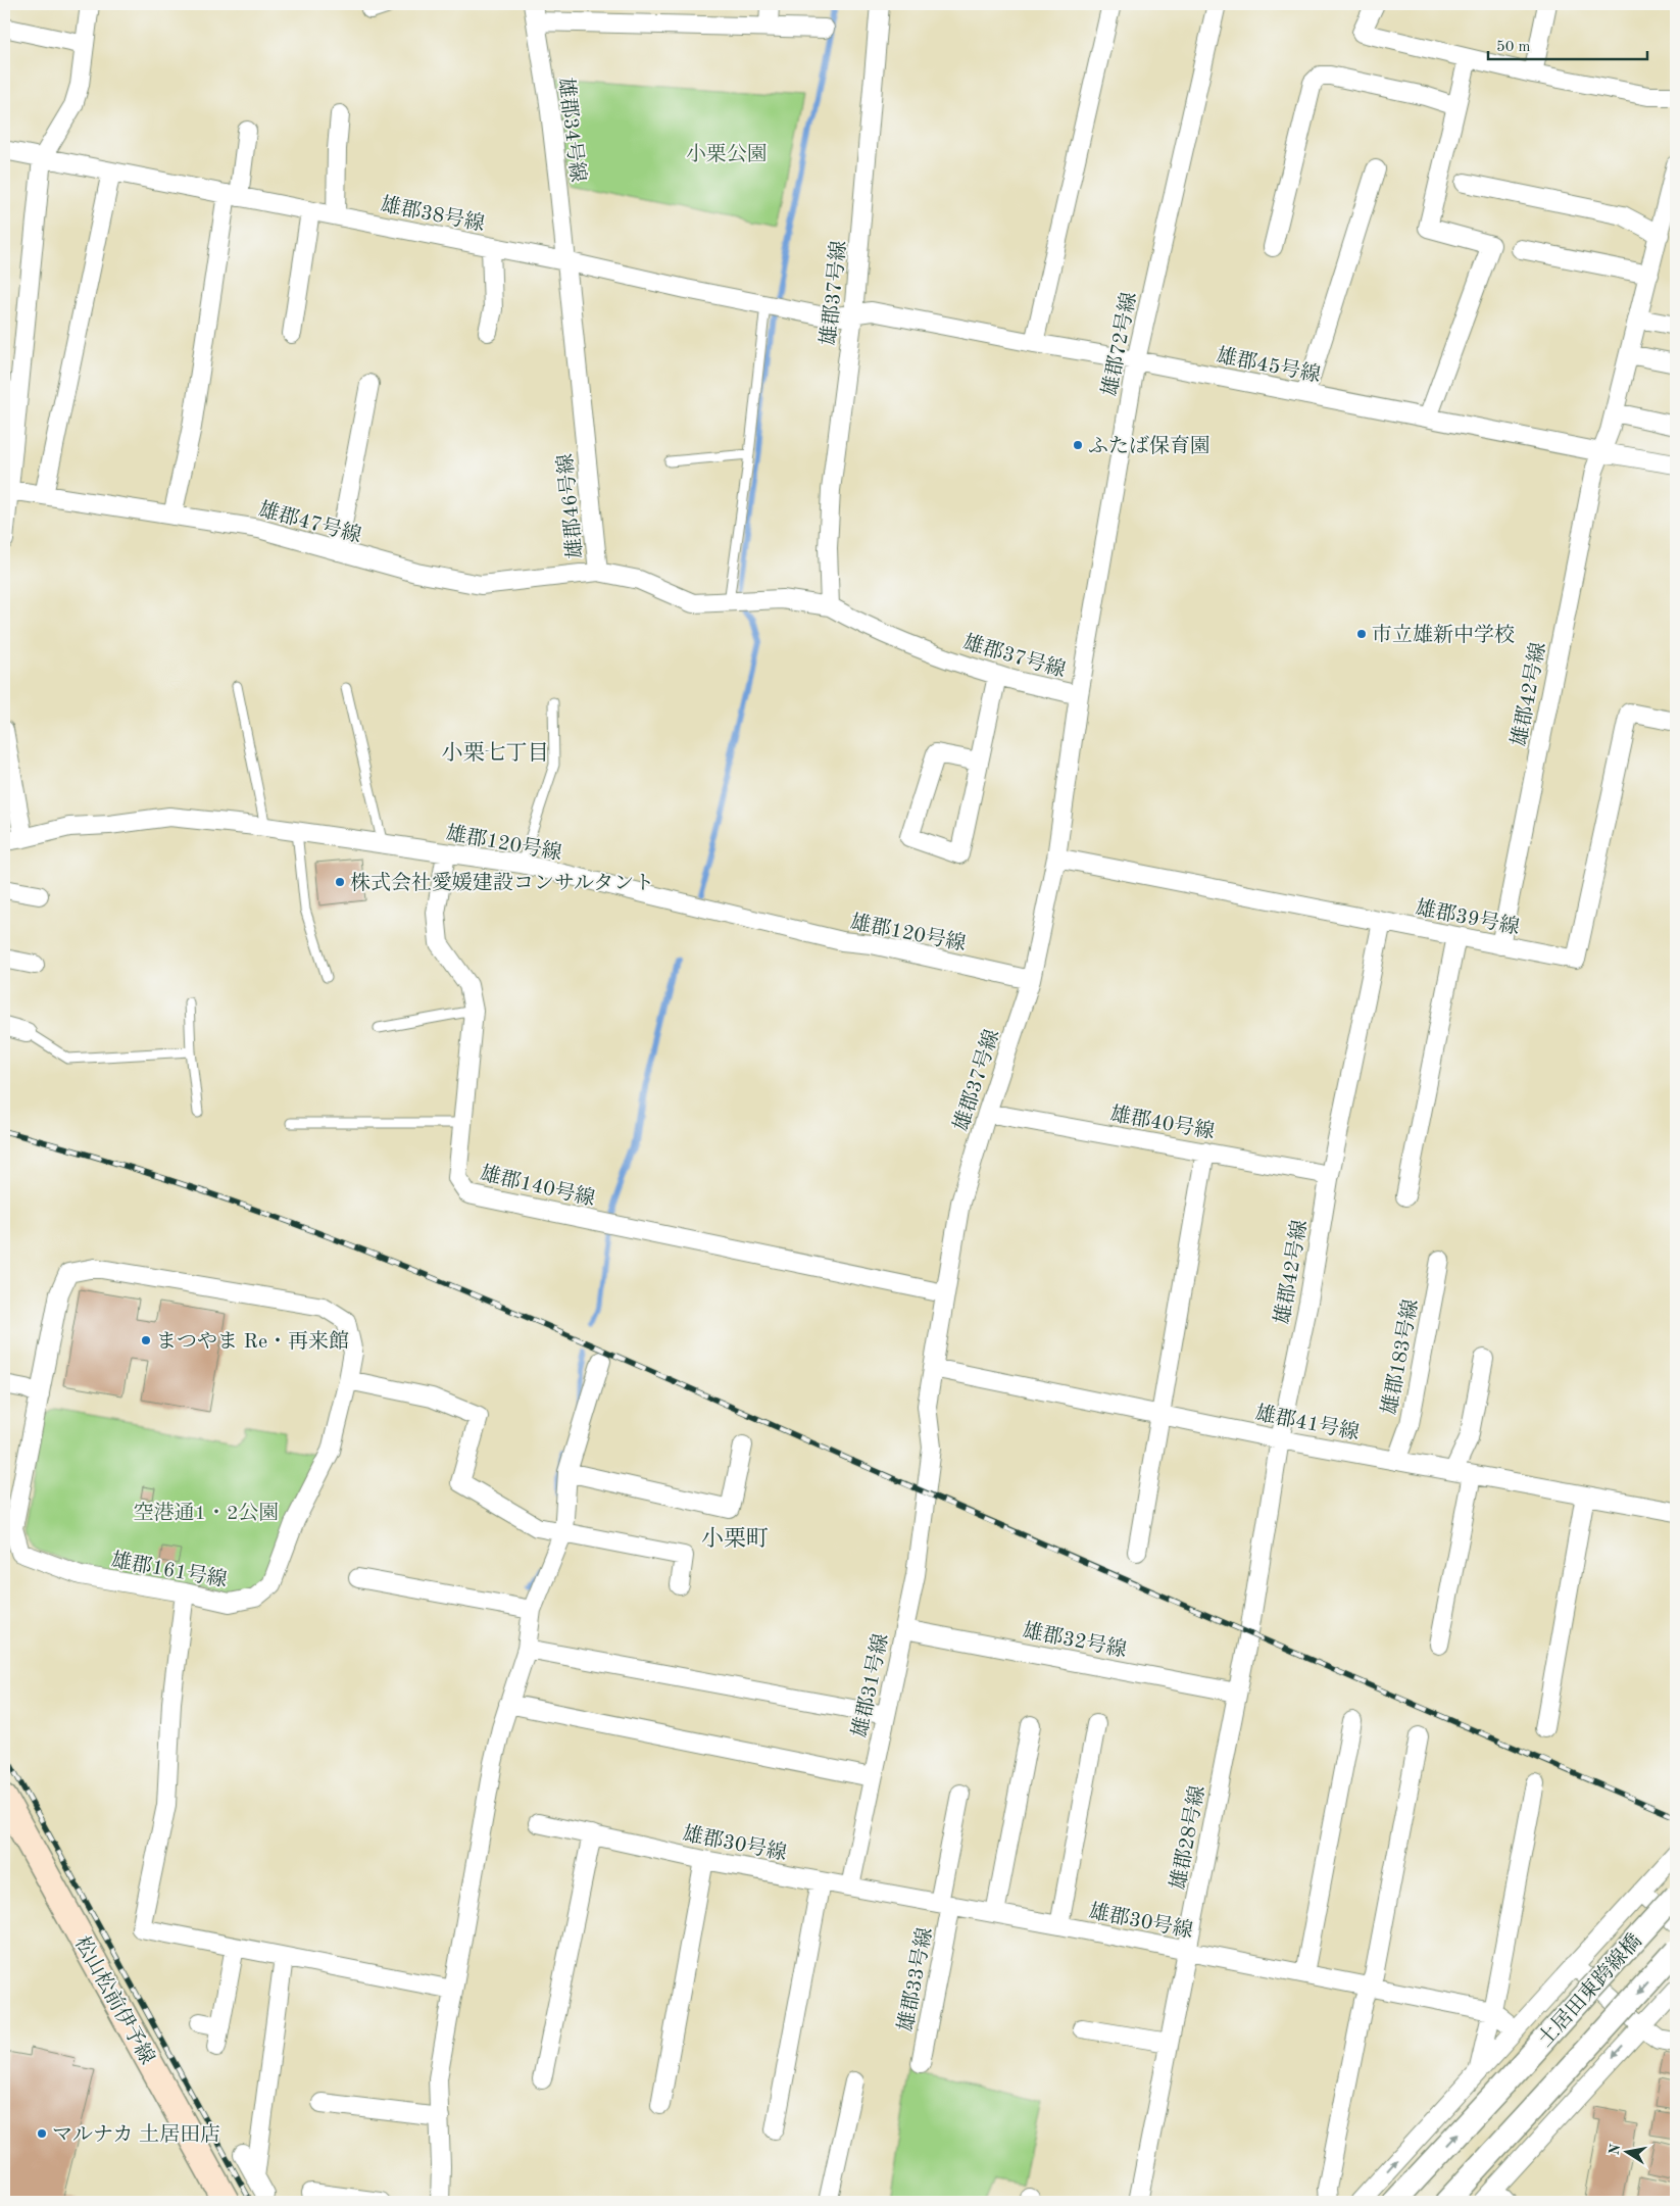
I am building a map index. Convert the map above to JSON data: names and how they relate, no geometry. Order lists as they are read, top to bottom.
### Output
{
  "streets": {
    "main road": ["松山松前伊予線"],
    "street": [
      "雄郡34号線",
      "雄郡38号線",
      "雄郡37号線",
      "雄郡72号線",
      "雄郡45号線",
      "雄郡46号線",
      "雄郡47号線",
      "雄郡42号線",
      "雄郡120号線",
      "雄郡39号線",
      "雄郡40号線",
      "雄郡140号線",
      "雄郡183号線",
      "雄郡41号線",
      "雄郡161号線",
      "雄郡32号線",
      "雄郡31号線",
      "雄郡28号線",
      "雄郡30号線",
      "雄郡33号線",
      "土居田東跨線橋"
    ]
  },
  "crossings": [
    ["雄郡34号線", "雄郡38号線"],
    ["雄郡34号線", "雄郡46号線"],
    ["雄郡38号線", "雄郡37号線"],
    ["雄郡38号線", "雄郡45号線"],
    ["雄郡38号線", "雄郡46号線"],
    ["雄郡37号線", "雄郡72号線"],
    ["雄郡37号線", "雄郡45号線"],
    ["雄郡37号線", "雄郡46号線"],
    ["雄郡37号線", "雄郡120号線"],
    ["雄郡37号線", "雄郡39号線"],
    ["雄郡37号線", "雄郡40号線"],
    ["雄郡37号線", "雄郡140号線"],
    ["雄郡37号線", "雄郡41号線"],
    ["雄郡37号線", "雄郡31号線"],
    ["雄郡72号線", "雄郡45号線"],
    ["雄郡45号線", "雄郡42号線"],
    ["雄郡46号線", "雄郡47号線"],
    ["雄郡42号線", "雄郡39号線"],
    ["雄郡42号線", "雄郡40号線"],
    ["雄郡42号線", "雄郡41号線"],
    ["雄郡42号線", "雄郡28号線"],
    ["雄郡120号線", "雄郡140号線"],
    ["雄郡183号線", "雄郡41号線"],
    ["雄郡32号線", "雄郡31号線"],
    ["雄郡32号線", "雄郡28号線"],
    ["雄郡31号線", "雄郡30号線"],
    ["雄郡28号線", "雄郡30号線"],
    ["雄郡30号線", "雄郡33号線"]
  ],
  "districts": ["小栗七丁目", "小栗町"],
  "parks": ["小栗公園", "空港通1・2公園"],
  "places": [
    "ふたば保育園",
    "市立雄新中学校",
    "株式会社愛媛建設コンサルタント",
    "まつやま Re・再来館",
    "マルナカ 土居田店"
  ],
  "scale_bar": "50 m",
  "north": "left"
}
